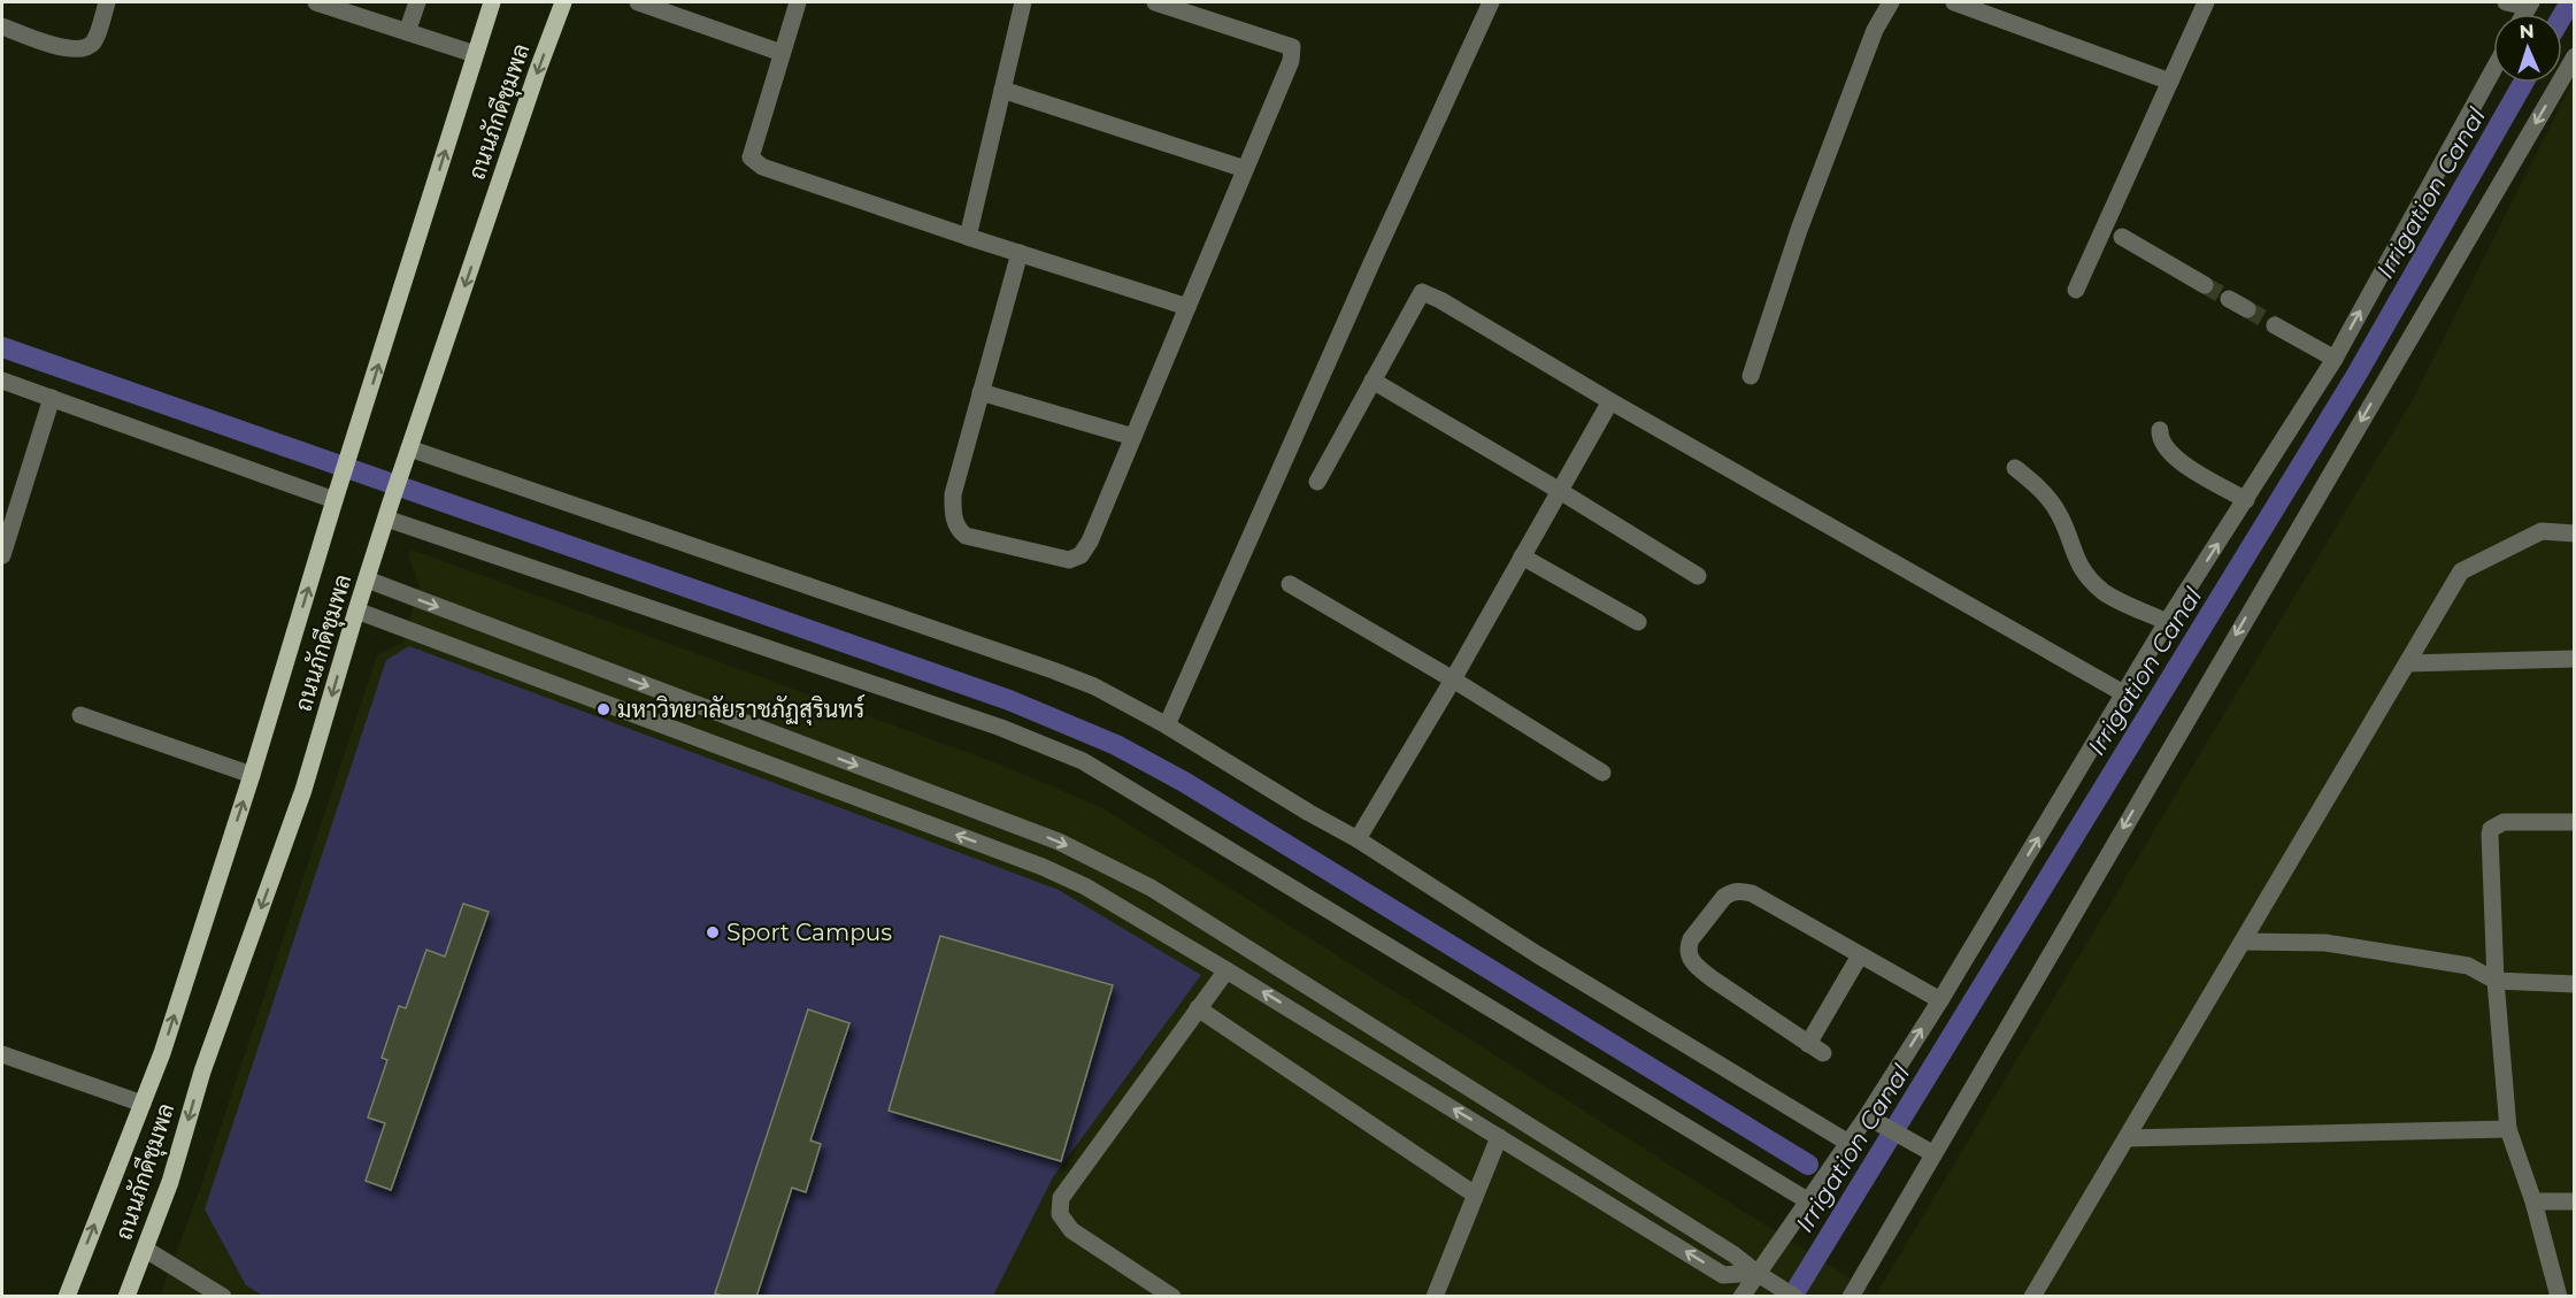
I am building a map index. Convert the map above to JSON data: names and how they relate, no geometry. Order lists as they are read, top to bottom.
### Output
{
  "streets": {
    "main road": ["ถนนภักดีชุมพล"]
  },
  "water": ["Irrigation Canal"],
  "places": ["มหาวิทยาลัยราชภัฏสุรินทร์", "Sport Campus"],
  "north": "top"
}
